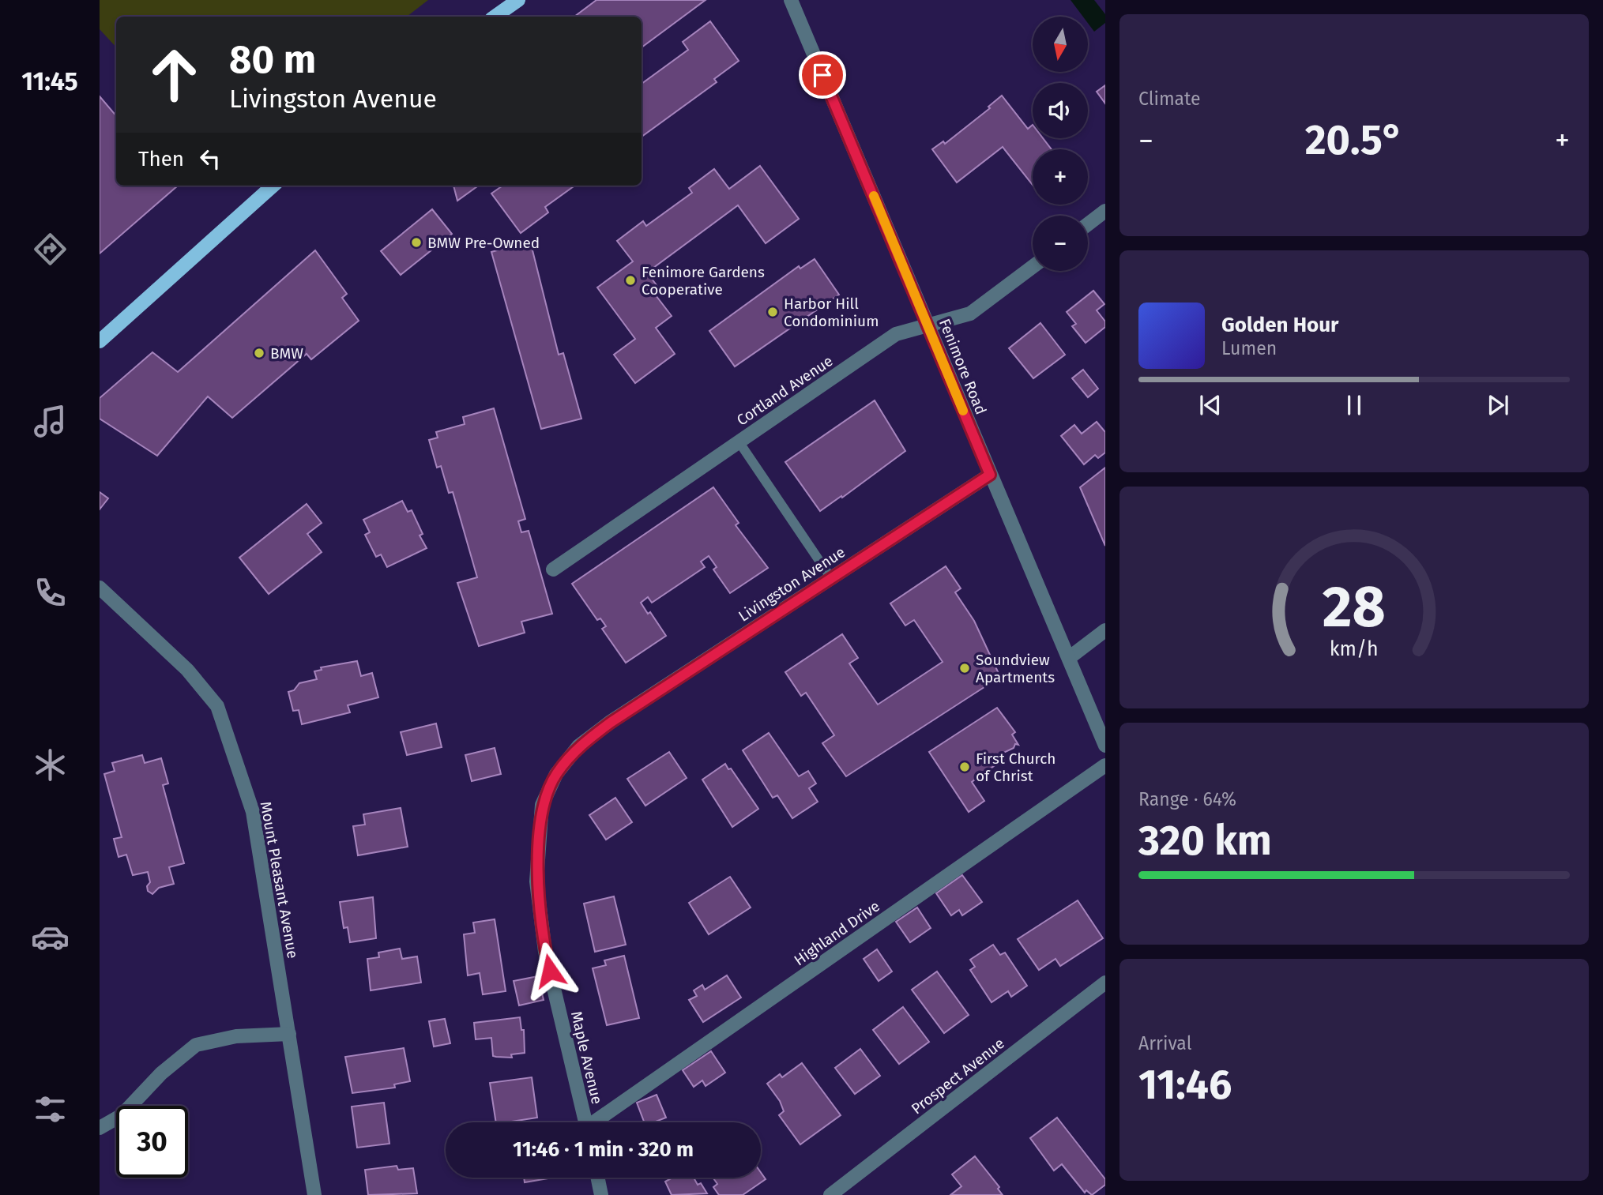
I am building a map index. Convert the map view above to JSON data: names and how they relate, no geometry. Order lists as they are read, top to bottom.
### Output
{
  "streets": {
    "street": [
      "Fenimore Road",
      "Cortland Avenue",
      "Livingston Avenue",
      "Mount Pleasant Avenue",
      "Highland Drive",
      "Maple Avenue",
      "Prospect Avenue"
    ]
  },
  "crossings": [
    ["Fenimore Road", "Cortland Avenue"],
    ["Fenimore Road", "Livingston Avenue"],
    ["Livingston Avenue", "Maple Avenue"]
  ],
  "places": [
    "BMW Pre-Owned",
    "Fenimore Gardens Cooperative",
    "Harbor Hill Condominium",
    "BMW",
    "Soundview Apartments",
    "First Church of Christ"
  ],
  "north": "bottom",
  "page": {
    "tabs": "11:45",
    "tile": [
      "Climate",
      ["Range · 64%", "320 km"],
      ["Arrival", "11:46"]
    ],
    "map_buttons": ["+", "−"],
    "turn": ["80 m", "Livingston Avenue"],
    "heat": ["−", "20.5°", "+"],
    "then": "Then",
    "song": ["Golden Hour", "Lumen"],
    "limit": "30",
    "trip": "11:46 · 1 min · 320 m",
    "gauge": ["28", "km/h"]
  }
}
